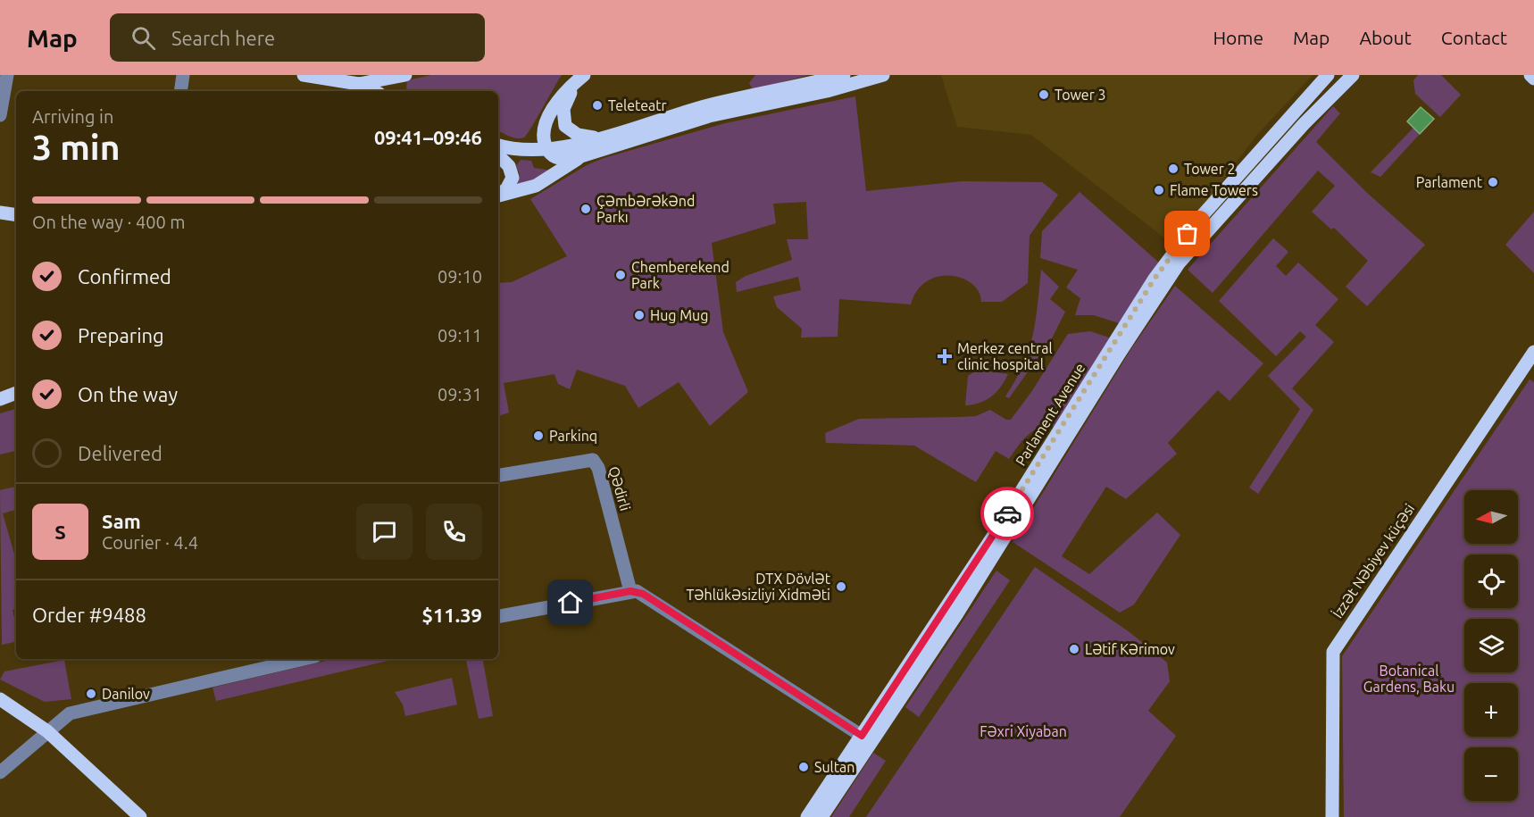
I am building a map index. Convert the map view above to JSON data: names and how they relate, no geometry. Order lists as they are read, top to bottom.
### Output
{
  "streets": {
    "main road": ["Parlament Avenue", "İzzət Nəbiyev küçəsi"],
    "street": ["Qədirli"]
  },
  "parks": ["Botanical Gardens, Baku", "Fəxri Xiyaban"],
  "places": {
    "other": [
      "Tower 3",
      "Teleteatr",
      "Tower 2",
      "Parlament",
      "Flame Towers",
      "Çəmbərəkənd Parkı",
      "Chemberekend Park",
      "Hug Mug",
      "Parkinq",
      "DTX Dövlət Təhlükəsizliyi Xidməti",
      "Lətif Kərimov",
      "Danilov",
      "Sultan"
    ],
    "health": ["Merkez central clinic hospital"]
  },
  "north": "left",
  "page": {
    "header": "Map",
    "search": "Search here",
    "nav": [
      "Home",
      "Map",
      "About",
      "Contact"
    ],
    "heading": ["3 min", "Arriving in", "09:41–09:46"],
    "panel": [
      "Sam",
      "Courier · 4.4",
      "Order #9488",
      "$11.39"
    ],
    "bar": "On the way · 400 m",
    "list": [
      ["Confirmed", "09:10"],
      ["Preparing", "09:11"],
      ["On the way", "09:31"],
      "Delivered"
    ],
    "map_buttons": ["+", "−"],
    "round": "S"
  }
}
